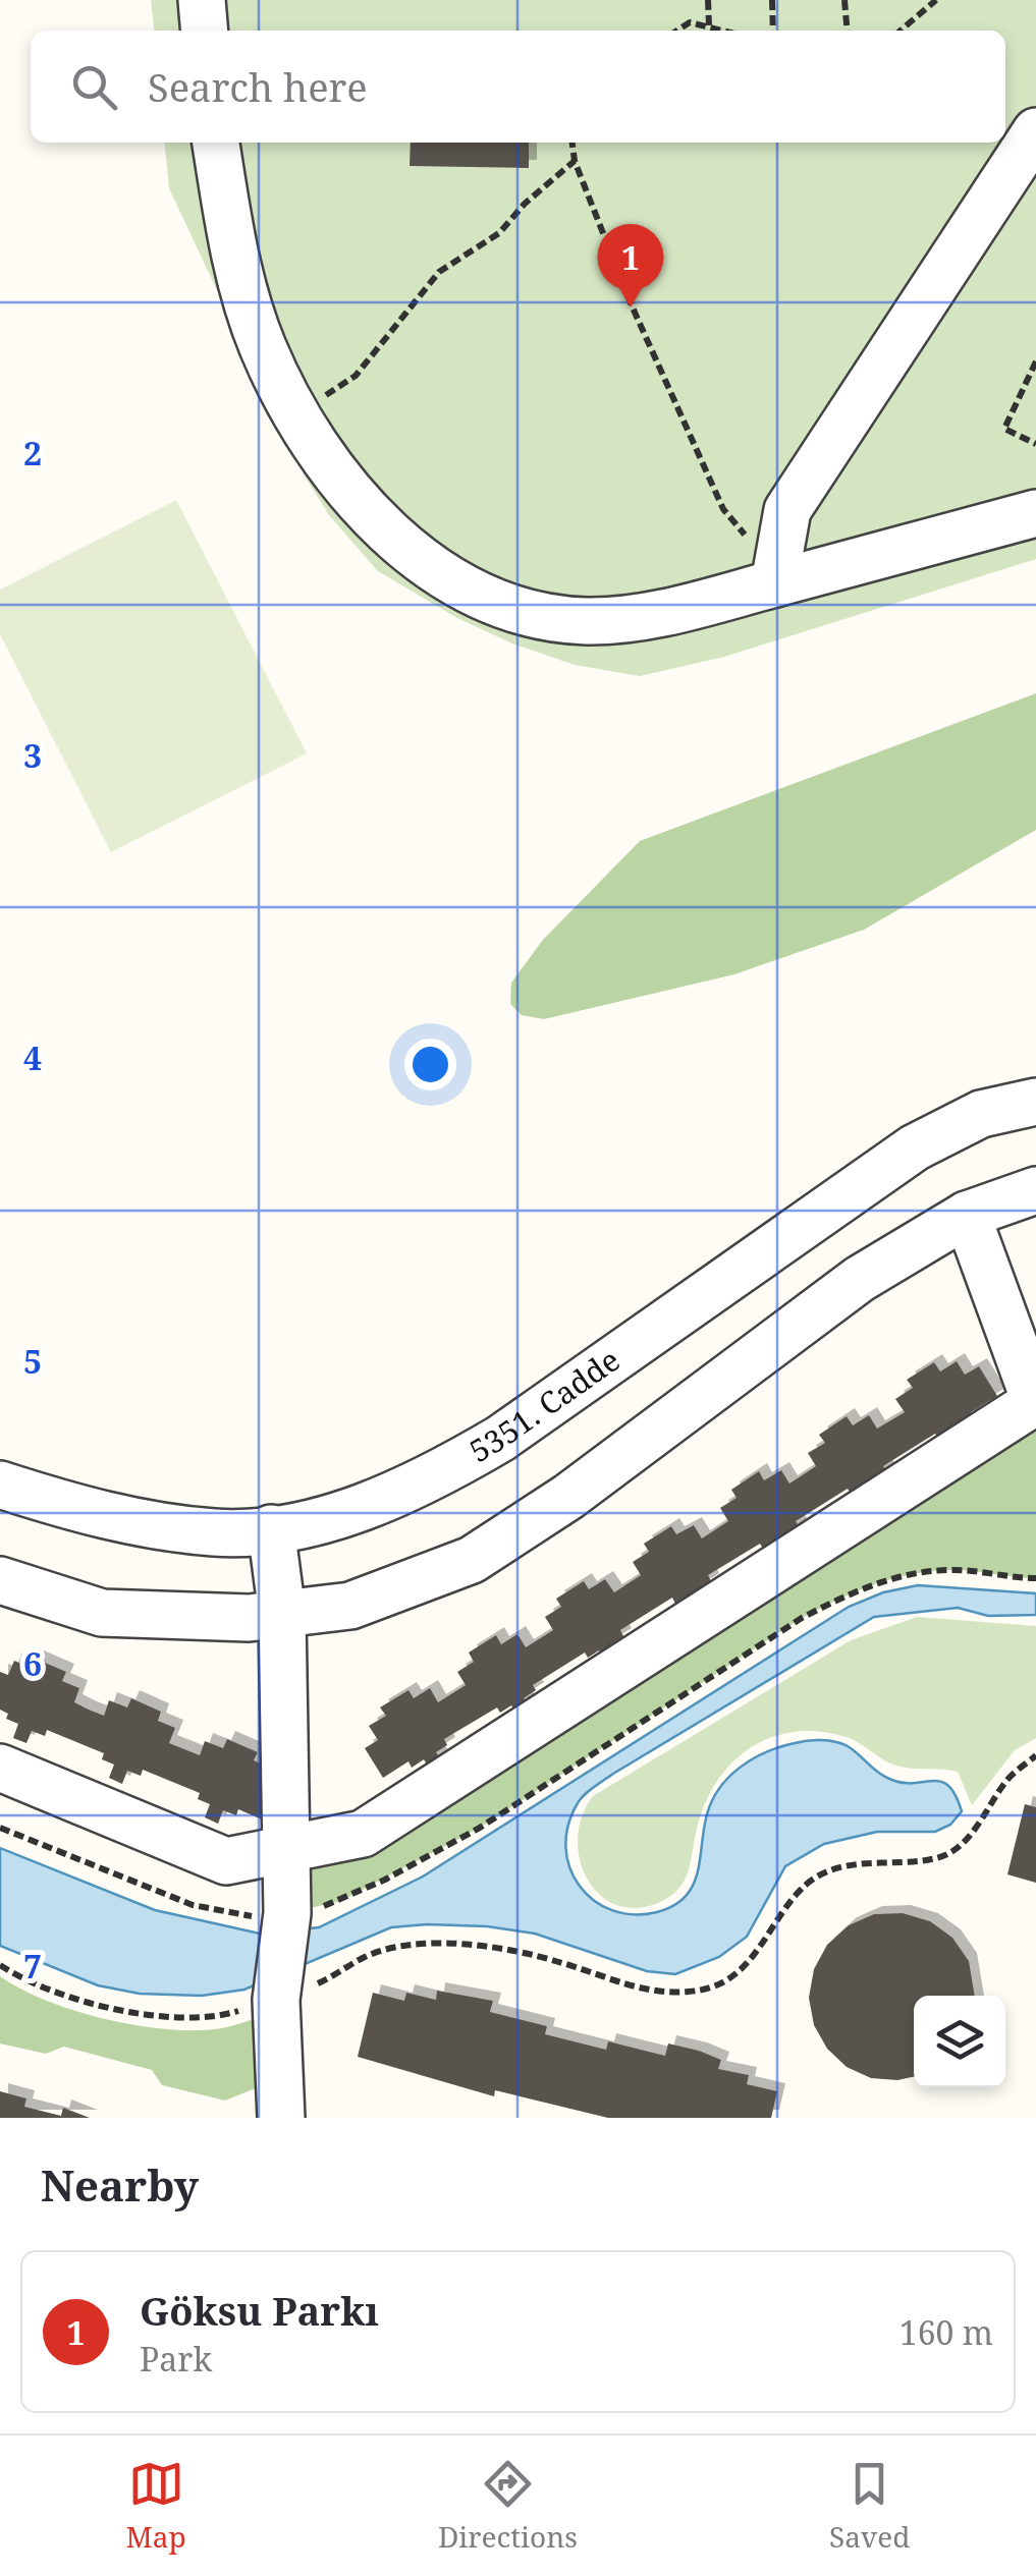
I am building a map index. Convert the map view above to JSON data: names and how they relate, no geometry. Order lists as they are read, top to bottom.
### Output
{
  "streets": {
    "street": ["5351. Cadde"]
  },
  "page": {
    "search": "Search here",
    "pins": "1",
    "heading": "Nearby",
    "list": [
      {
        "mark": "1",
        "name": "Göksu Parkı",
        "note": "Park",
        "value": "160 m"
      }
    ],
    "nav": ["Map", "Directions", "Saved"]
  },
  "grid": {
    "rows": [
      "2",
      "3",
      "4",
      "5",
      "6",
      "7"
    ]
  }
}
